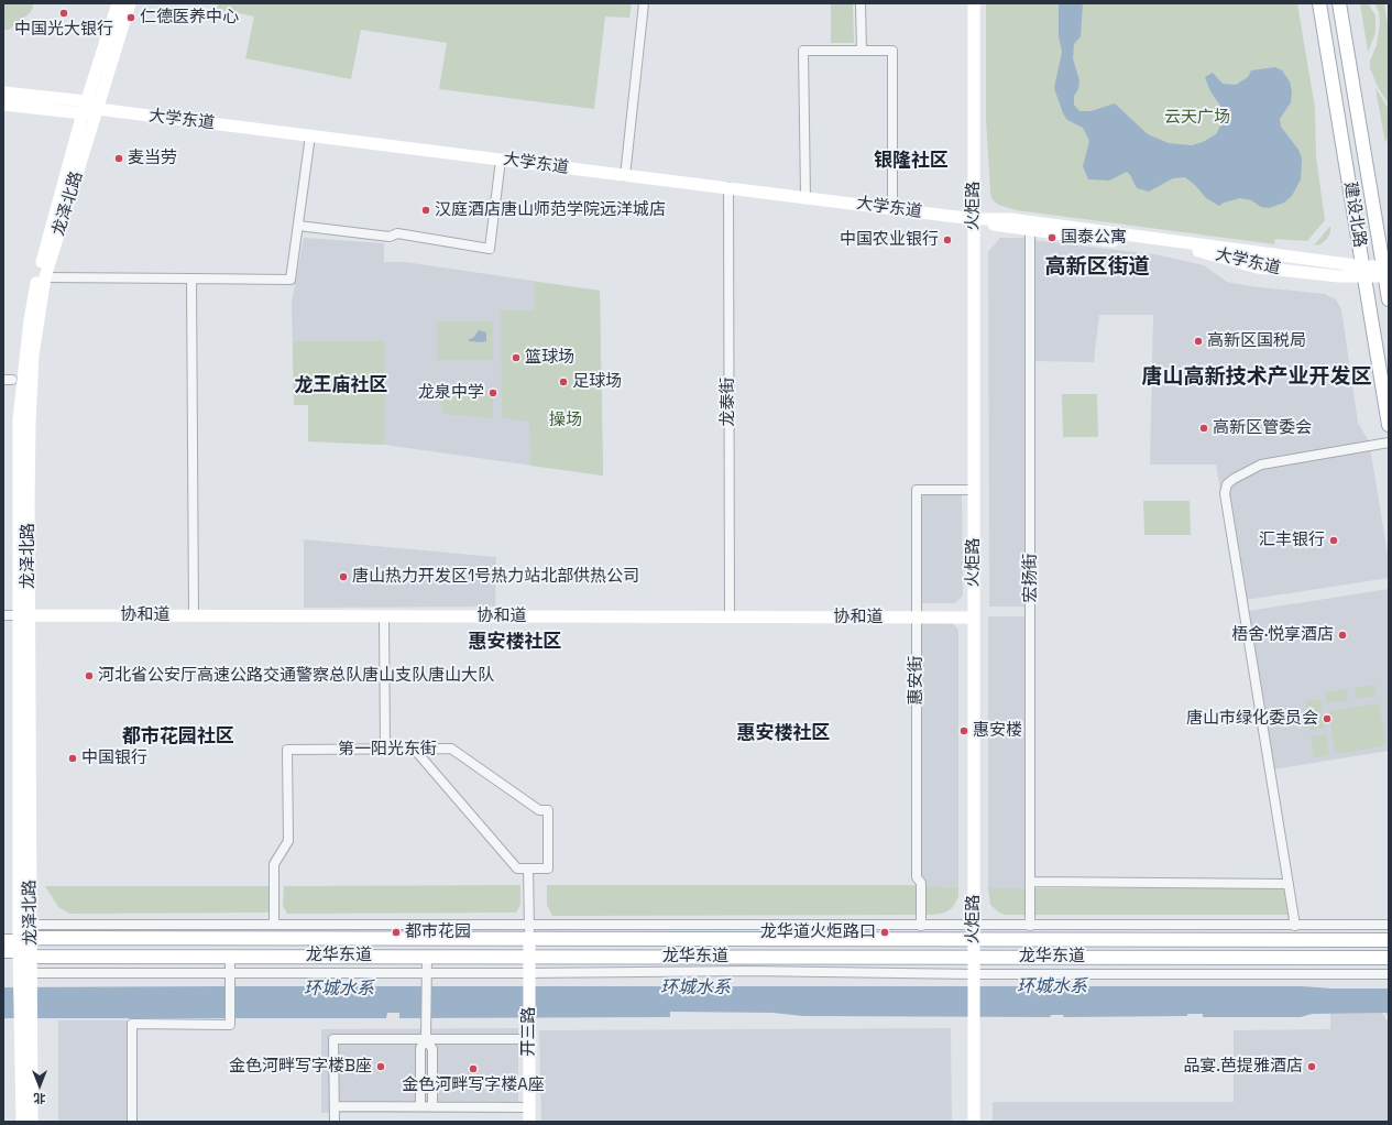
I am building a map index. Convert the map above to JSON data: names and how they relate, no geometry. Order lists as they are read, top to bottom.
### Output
{
  "streets": {
    "main road": ["建设北路", "龙华东道"],
    "street": [
      "大学东道",
      "龙泽北路",
      "火炬路",
      "龙泰街",
      "宏扬街",
      "协和道",
      "惠安街",
      "第一阳光东街",
      "开三路"
    ]
  },
  "crossings": [
    ["大学东道", "龙泽北路"],
    ["大学东道", "火炬路"],
    ["大学东道", "建设北路"],
    ["大学东道", "龙泰街"],
    ["大学东道", "宏扬街"],
    ["龙泽北路", "协和道"],
    ["龙泽北路", "龙华东道"],
    ["火炬路", "协和道"],
    ["火炬路", "惠安街"],
    ["火炬路", "龙华东道"],
    ["龙泰街", "协和道"],
    ["协和道", "惠安街"],
    ["龙华东道", "开三路"]
  ],
  "districts": [
    "银隆社区",
    "高新区街道",
    "唐山高新技术产业开发区",
    "龙王庙社区",
    "惠安楼社区",
    "惠安楼社区",
    "都市花园社区"
  ],
  "water": ["环城水系"],
  "parks": ["云天广场", "操场"],
  "places": [
    "中国光大银行",
    "仁德医养中心",
    "麦当劳",
    "汉庭酒店唐山师范学院远洋城店",
    "国泰公寓",
    "中国农业银行",
    "高新区国税局",
    "篮球场",
    "足球场",
    "龙泉中学",
    "高新区管委会",
    "汇丰银行",
    "唐山热力开发区1号热力站北部供热公司",
    "梧舍·悦享酒店",
    "河北省公安厅高速公路交通警察总队唐山支队唐山大队",
    "唐山市绿化委员会",
    "惠安楼",
    "中国银行",
    "都市花园",
    "龙华道火炬路口",
    "金色河畔写字楼B座",
    "品宴.芭提雅酒店",
    "金色河畔写字楼A座"
  ],
  "north": "bottom"
}
